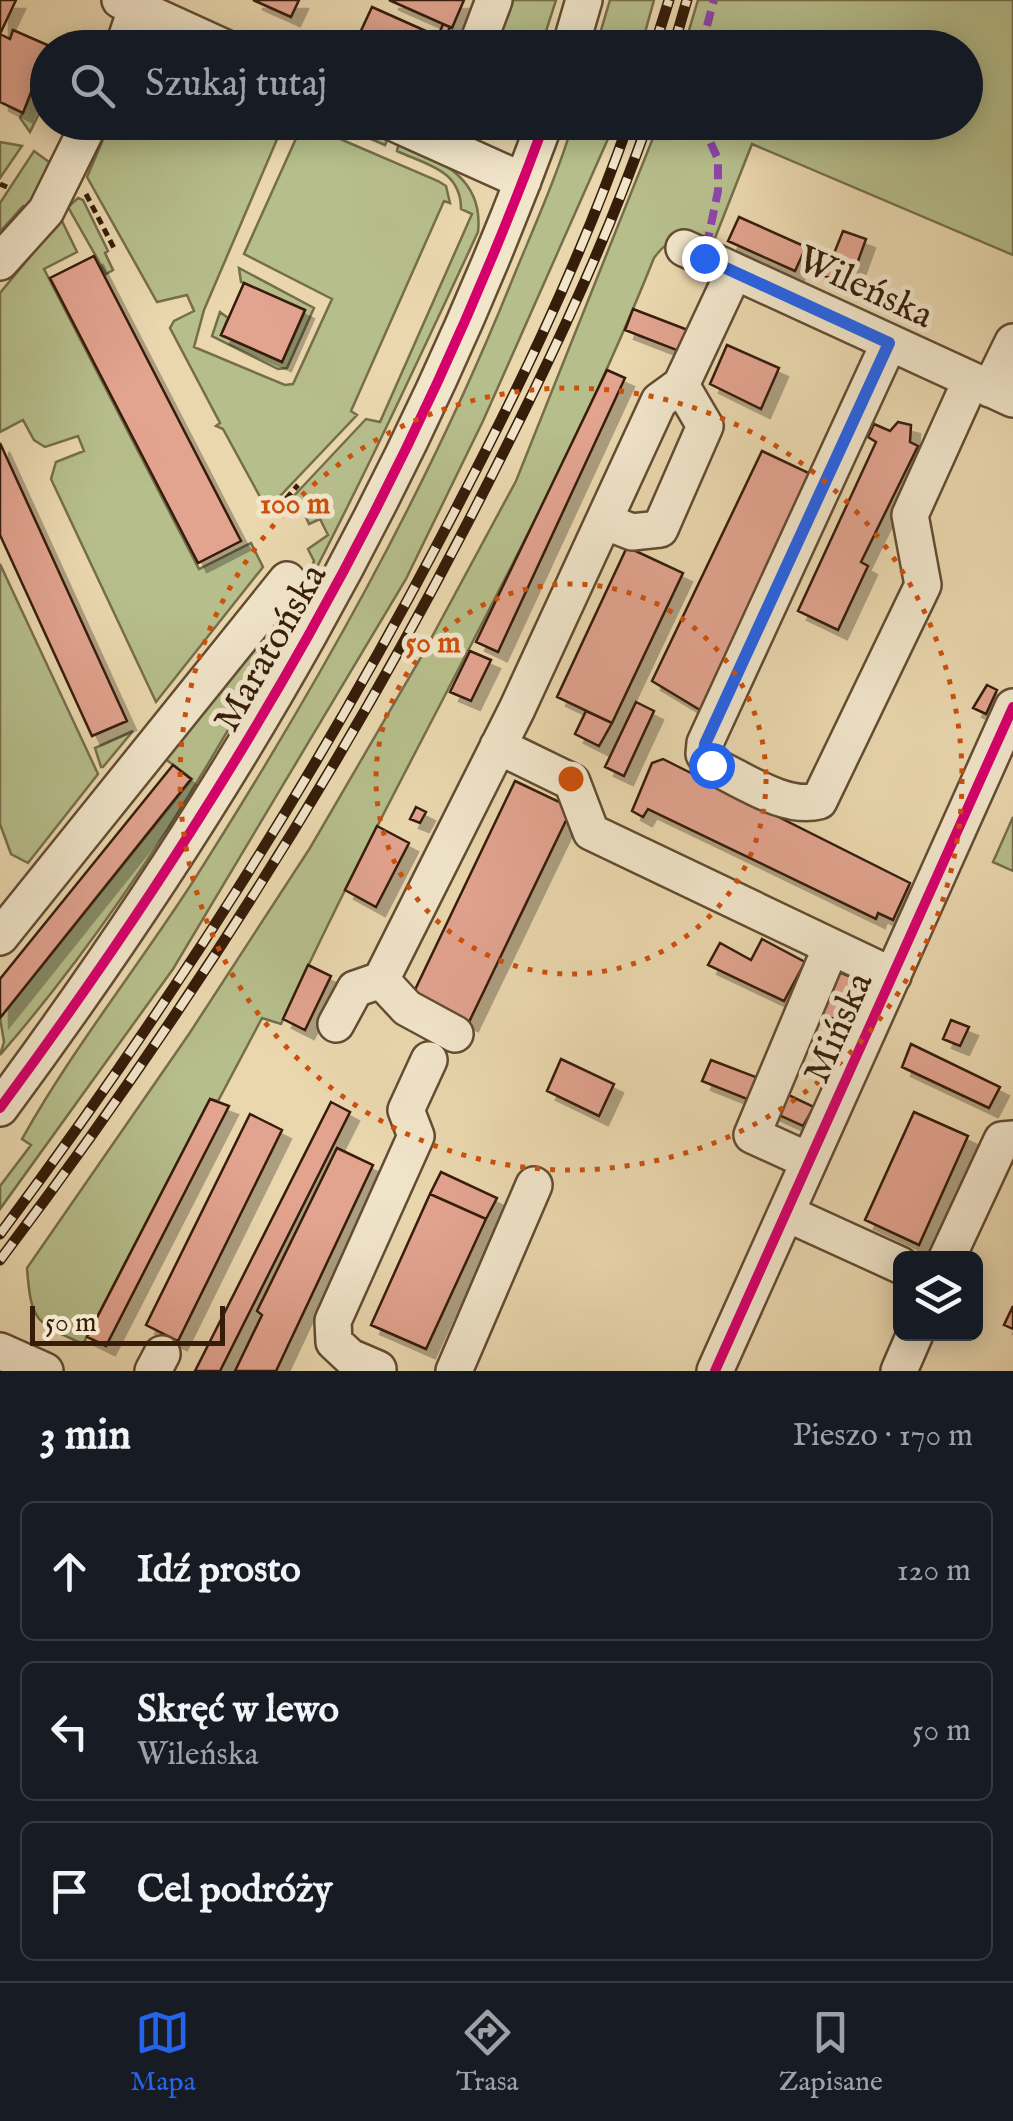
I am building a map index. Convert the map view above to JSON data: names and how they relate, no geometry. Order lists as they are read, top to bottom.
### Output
{
  "streets": {
    "street": ["Wileńska", "Maratońska", "Mińska"]
  },
  "scale_bar": "50 m",
  "page": {
    "search": "Szukaj tutaj",
    "scale": "50 m",
    "heading": ["3 min", "Pieszo · 170 m"],
    "list": [
      ["Idź prosto", "120 m"],
      ["Skręć w lewo", "Wileńska", "50 m"],
      "Cel podróży"
    ],
    "nav": ["Mapa", "Trasa", "Zapisane"]
  },
  "rings": ["100 m", "50 m"]
}
